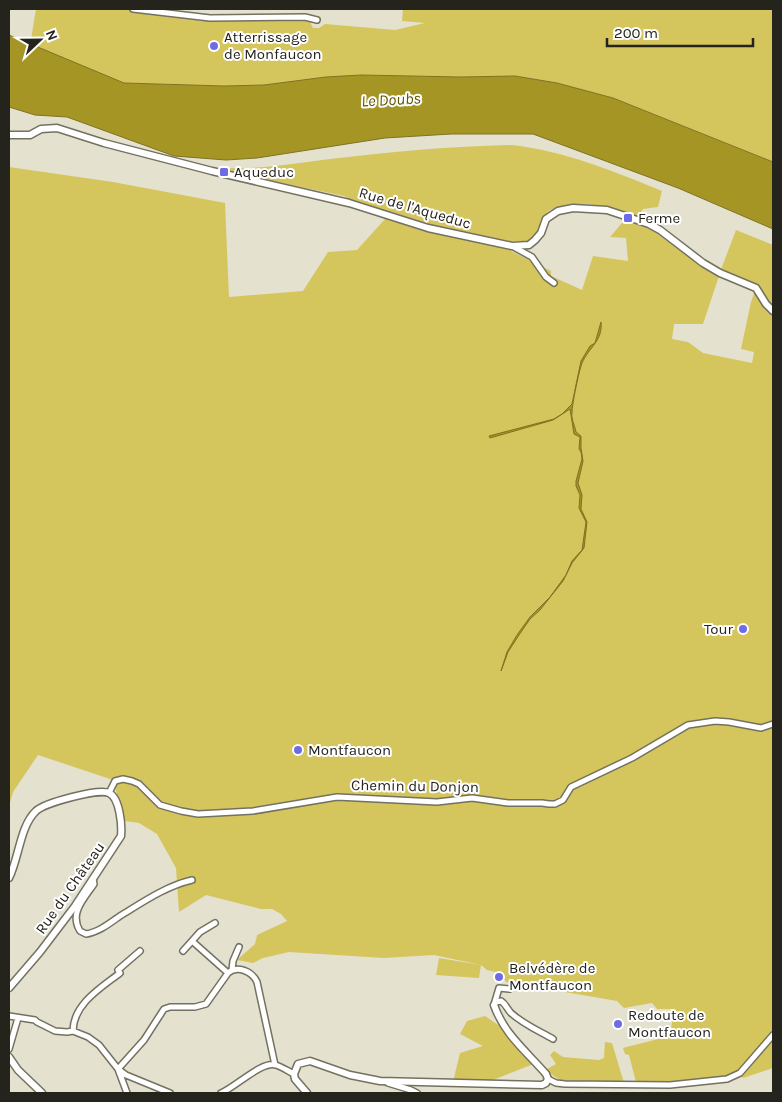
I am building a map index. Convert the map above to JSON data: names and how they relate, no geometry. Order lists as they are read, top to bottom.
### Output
{
  "streets": {
    "street": ["Rue de l'Aqueduc", "Chemin du Donjon", "Rue du Château"]
  },
  "crossings": [
    ["Chemin du Donjon", "Rue du Château"]
  ],
  "water": ["Le Doubs"],
  "places": {
    "other": [
      "Atterrissage de Monfaucon",
      "Tour",
      "Montfaucon",
      "Belvédère de Montfaucon",
      "Redoute de Montfaucon"
    ],
    "transit": ["Aqueduc", "Ferme"]
  },
  "scale_bar": "200 m",
  "north": "right"
}
